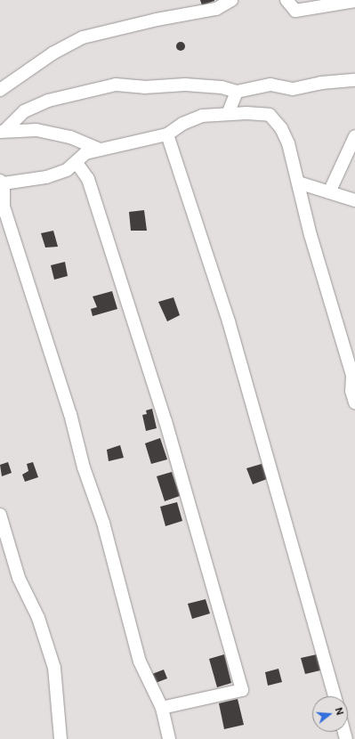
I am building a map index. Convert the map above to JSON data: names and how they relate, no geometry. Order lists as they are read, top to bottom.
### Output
{
  "north": "right"
}
